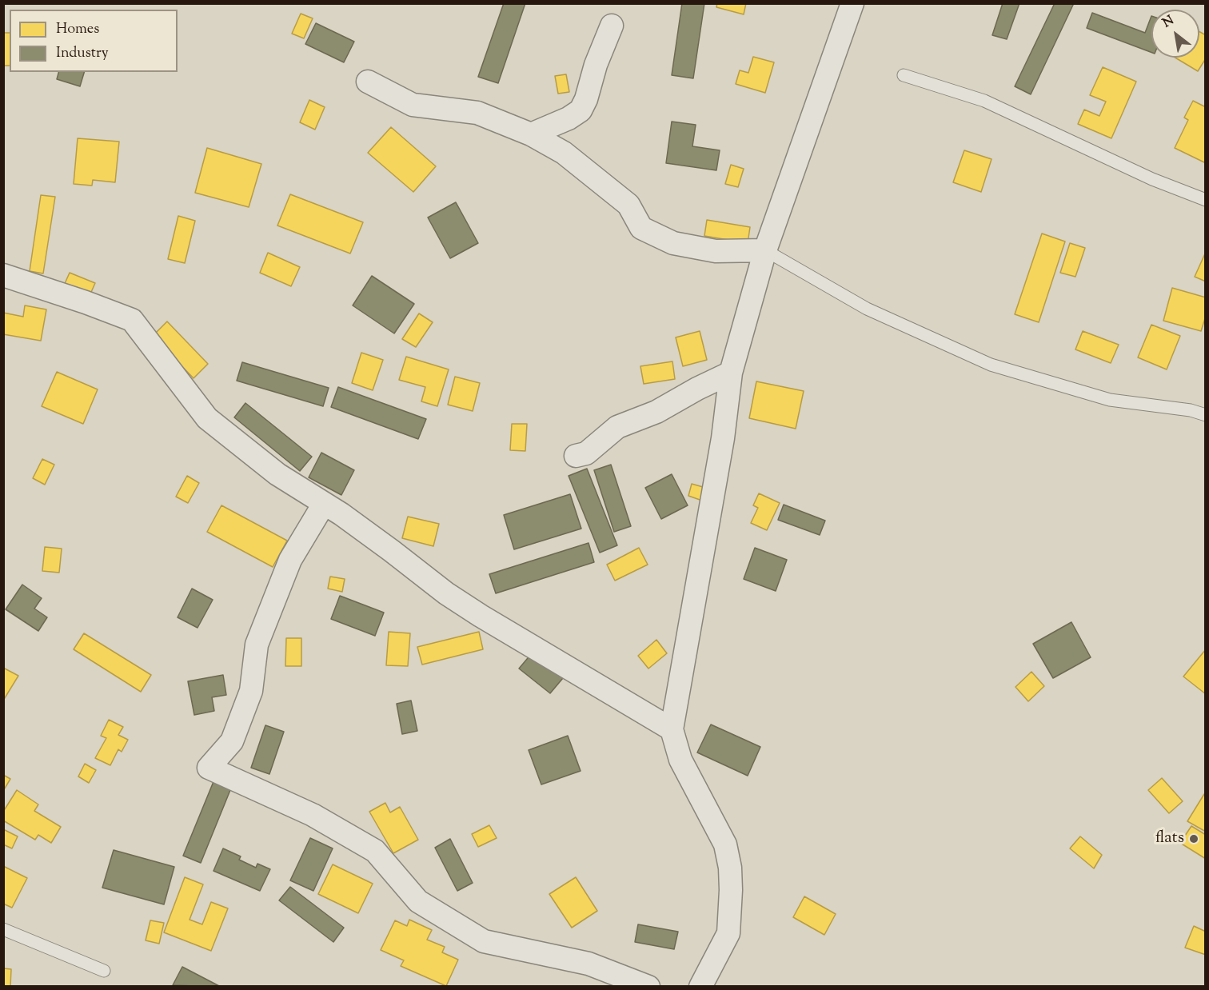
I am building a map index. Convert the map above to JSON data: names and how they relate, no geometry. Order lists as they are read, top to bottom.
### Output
{
  "places": ["flats"],
  "legend": ["Homes", "Industry"],
  "north": "top left"
}
